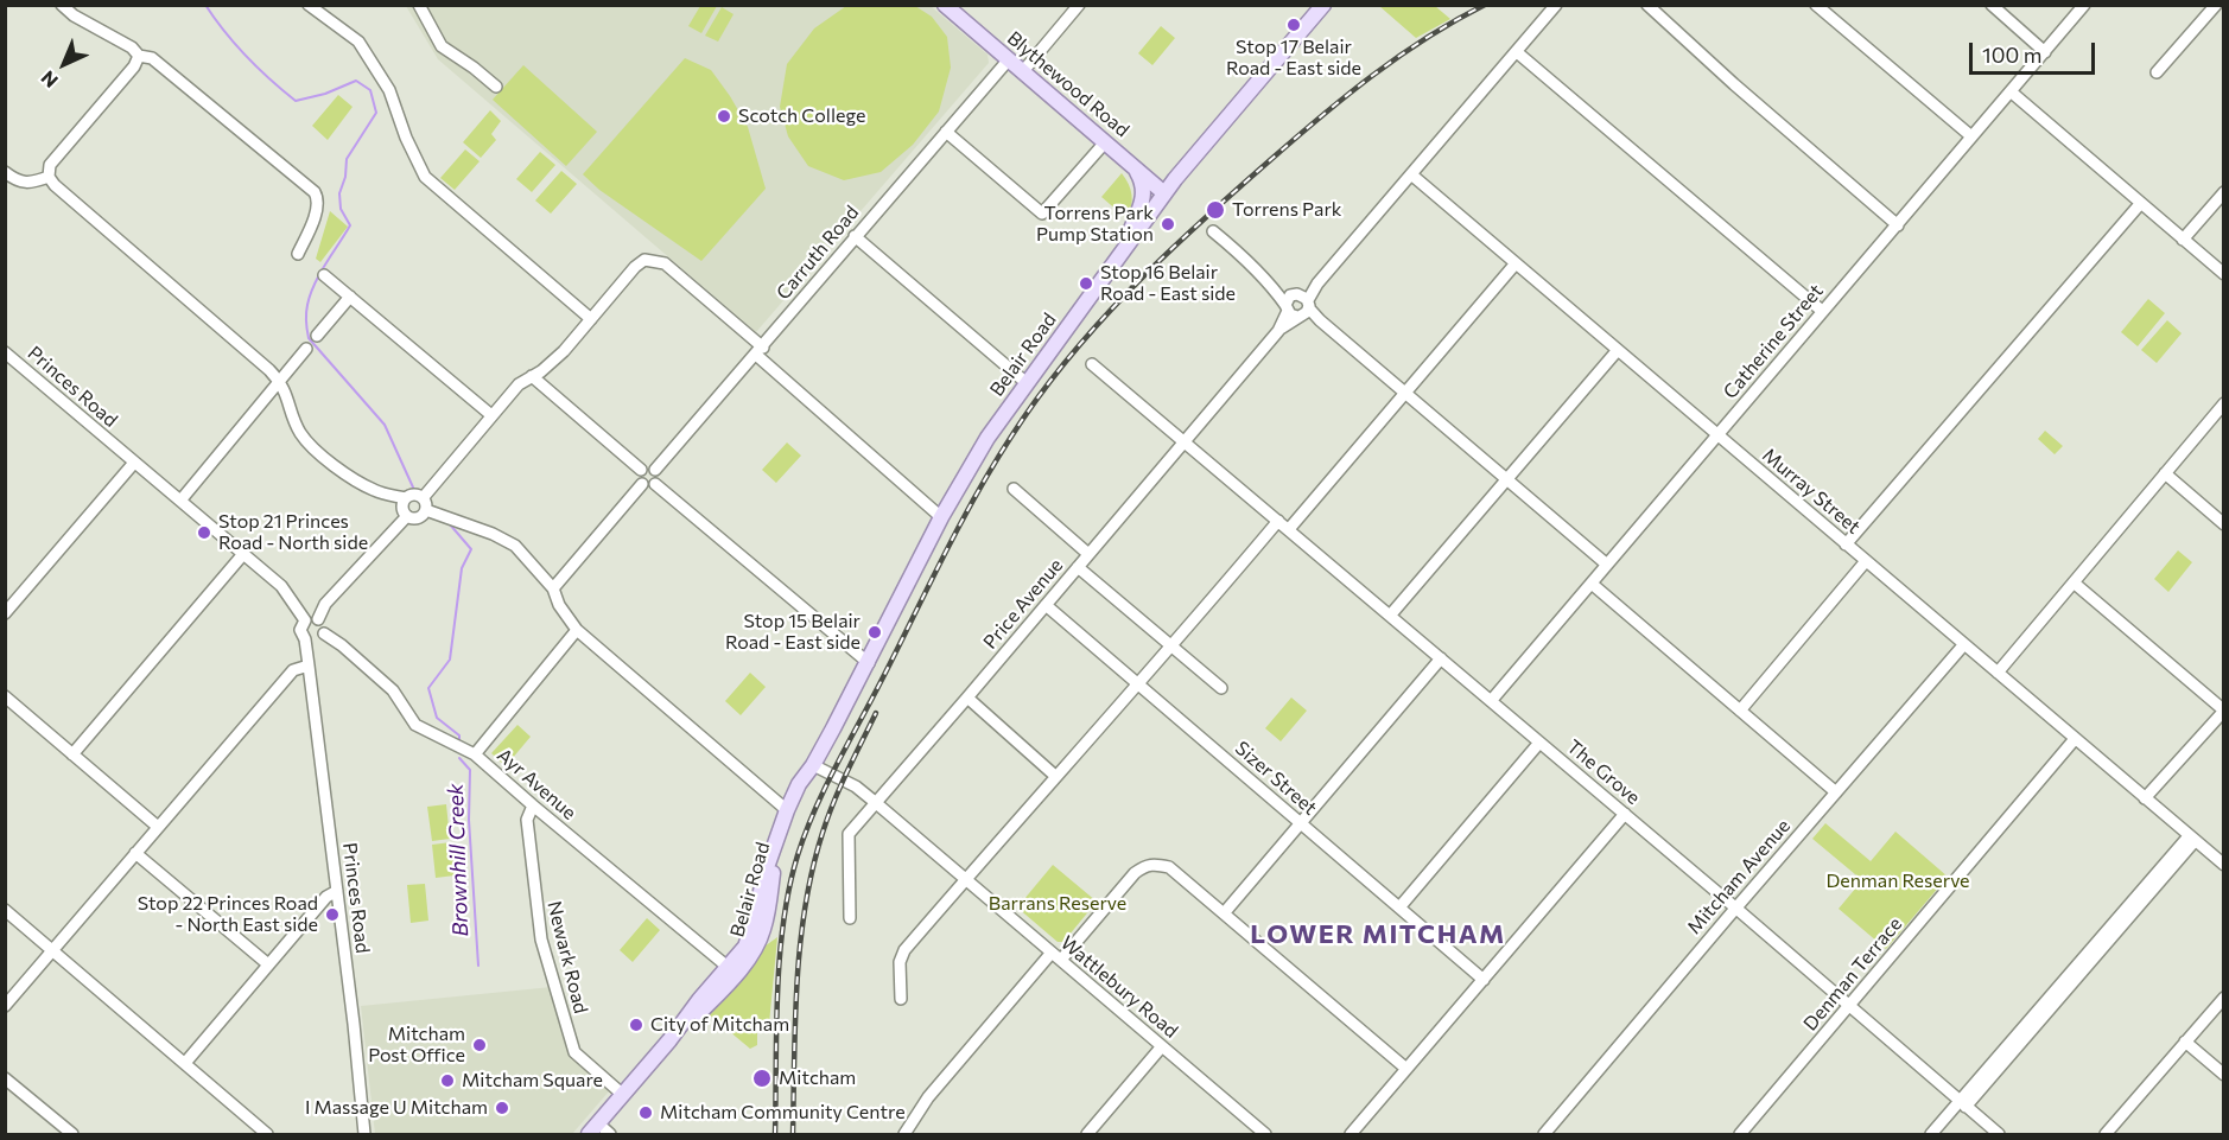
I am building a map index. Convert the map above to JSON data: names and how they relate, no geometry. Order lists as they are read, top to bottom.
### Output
{
  "streets": {
    "main road": ["Blythewood Road", "Belair Road"],
    "street": [
      "Carruth Road",
      "Catherine Street",
      "Princes Road",
      "Murray Street",
      "Price Avenue",
      "The Grove",
      "Sizer Street",
      "Ayr Avenue",
      "Mitcham Avenue",
      "Newark Road",
      "Denman Terrace",
      "Wattlebury Road"
    ]
  },
  "crossings": [
    ["Blythewood Road", "Carruth Road"],
    ["Blythewood Road", "Belair Road"],
    ["Catherine Street", "Murray Street"],
    ["Catherine Street", "The Grove"],
    ["Belair Road", "Ayr Avenue"],
    ["Belair Road", "Newark Road"],
    ["Belair Road", "Wattlebury Road"],
    ["Princes Road", "Ayr Avenue"],
    ["Murray Street", "Price Avenue"],
    ["Murray Street", "Mitcham Avenue"],
    ["Murray Street", "Denman Terrace"],
    ["Price Avenue", "The Grove"],
    ["Price Avenue", "Sizer Street"],
    ["Price Avenue", "Wattlebury Road"],
    ["The Grove", "Mitcham Avenue"],
    ["The Grove", "Denman Terrace"],
    ["Ayr Avenue", "Newark Road"]
  ],
  "districts": ["LOWER MITCHAM"],
  "water": ["Brownhill Creek"],
  "parks": ["Denman Reserve", "Barrans Reserve"],
  "places": [
    "Stop 17 Belair Road - East side",
    "Scotch College",
    "Torrens Park",
    "Torrens Park Pump Station",
    "Stop 16 Belair Road - East side",
    "Stop 21 Princes Road - North side",
    "Stop 15 Belair Road - East side",
    "Stop 22 Princes Road - North East side",
    "City of Mitcham",
    "Mitcham Post Office",
    "Mitcham",
    "Mitcham Square",
    "I Massage U Mitcham",
    "Mitcham Community Centre"
  ],
  "scale_bar": "100 m",
  "north": "bottom left"
}
